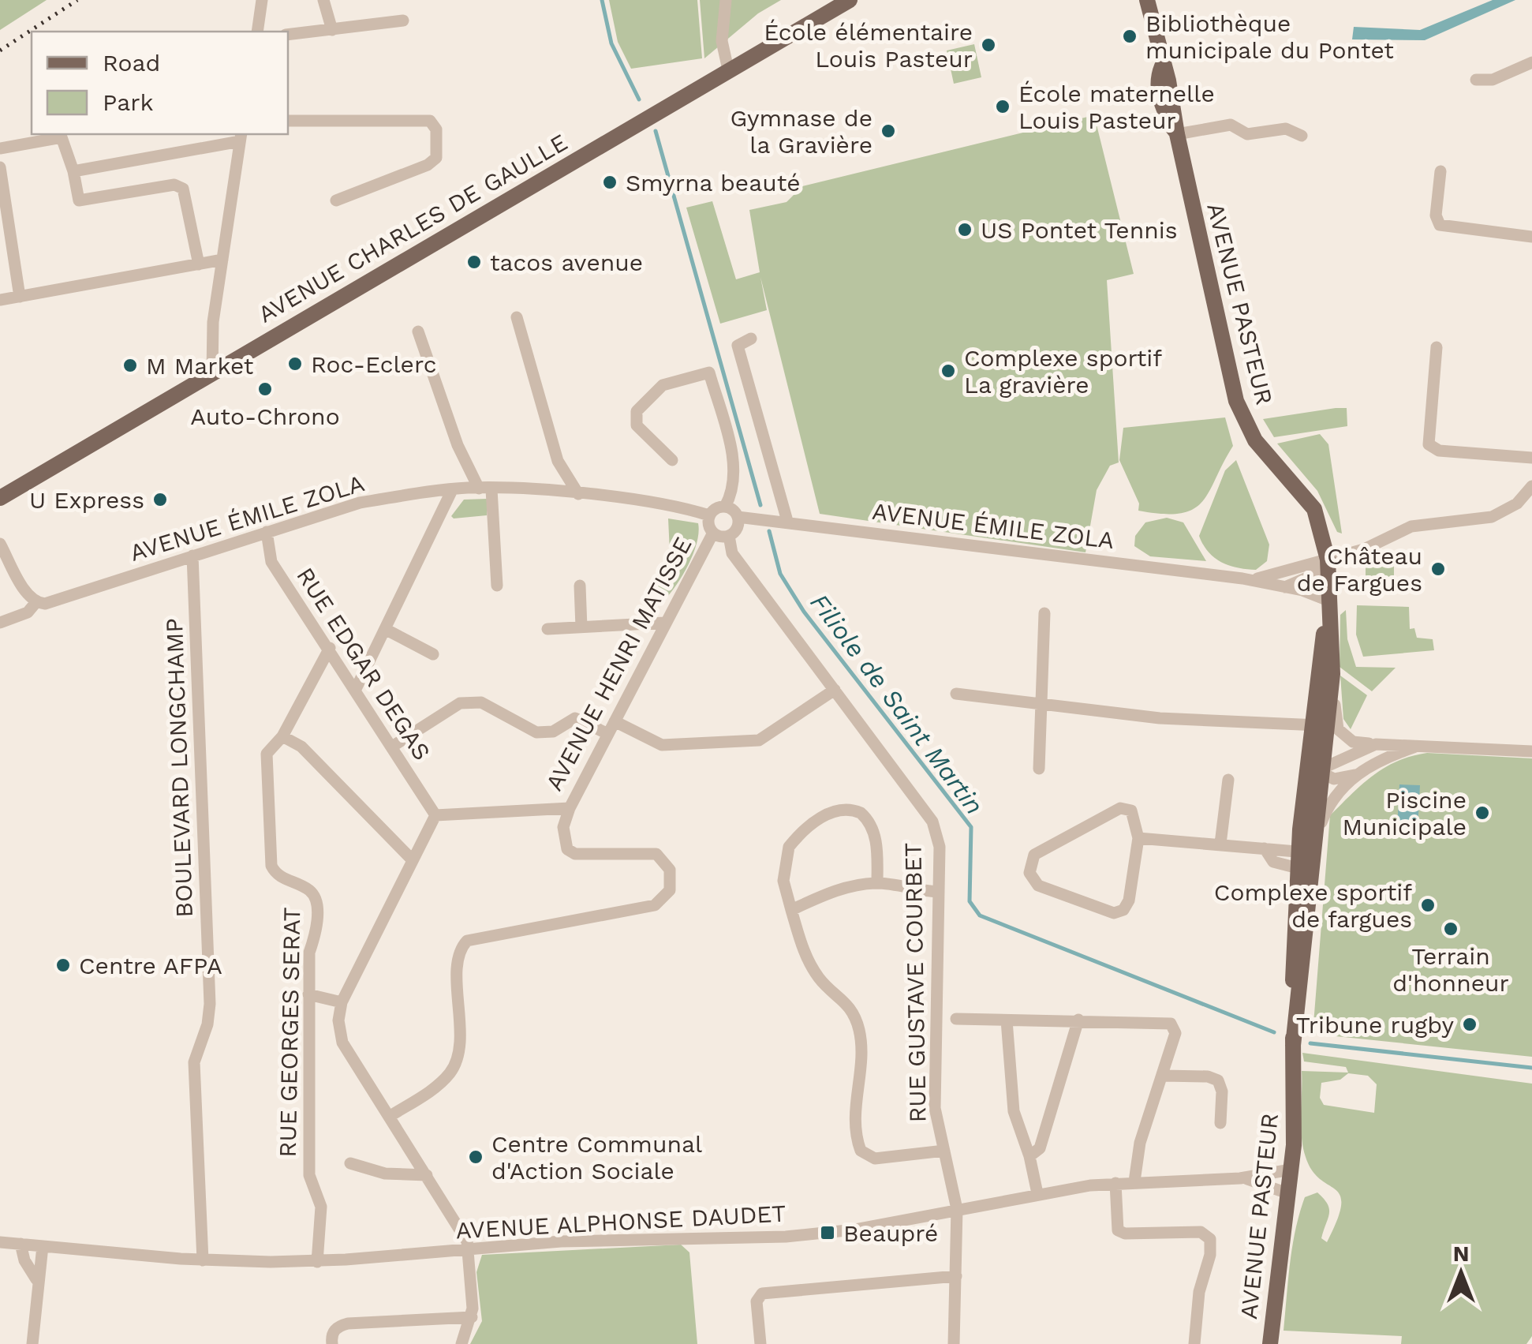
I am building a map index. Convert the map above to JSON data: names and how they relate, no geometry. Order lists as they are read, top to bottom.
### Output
{
  "streets": {
    "main road": ["AVENUE CHARLES DE GAULLE", "AVENUE PASTEUR"],
    "street": [
      "AVENUE ÉMILE ZOLA",
      "RUE EDGAR DEGAS",
      "AVENUE HENRI MATISSE",
      "BOULEVARD LONGCHAMP",
      "RUE GUSTAVE COURBET",
      "RUE GEORGES SERAT",
      "AVENUE ALPHONSE DAUDET"
    ]
  },
  "crossings": [
    ["AVENUE PASTEUR", "AVENUE ÉMILE ZOLA"],
    ["AVENUE PASTEUR", "AVENUE ALPHONSE DAUDET"],
    ["AVENUE ÉMILE ZOLA", "RUE EDGAR DEGAS"],
    ["AVENUE ÉMILE ZOLA", "AVENUE HENRI MATISSE"],
    ["AVENUE ÉMILE ZOLA", "BOULEVARD LONGCHAMP"],
    ["AVENUE ÉMILE ZOLA", "RUE GUSTAVE COURBET"],
    ["RUE EDGAR DEGAS", "AVENUE HENRI MATISSE"],
    ["AVENUE HENRI MATISSE", "RUE GUSTAVE COURBET"],
    ["BOULEVARD LONGCHAMP", "AVENUE ALPHONSE DAUDET"],
    ["RUE GUSTAVE COURBET", "AVENUE ALPHONSE DAUDET"],
    ["RUE GEORGES SERAT", "AVENUE ALPHONSE DAUDET"]
  ],
  "water": ["Filiole de Saint Martin"],
  "places": {
    "other": [
      "Bibliothèque municipale du Pontet",
      "École élémentaire Louis Pasteur",
      "École maternelle Louis Pasteur",
      "Gymnase de la Gravière",
      "Smyrna beauté",
      "US Pontet Tennis",
      "tacos avenue",
      "Roc-Eclerc",
      "M Market",
      "Complexe sportif La gravière",
      "Auto-Chrono",
      "U Express",
      "Château de Fargues",
      "Piscine Municipale",
      "Complexe sportif de fargues",
      "Terrain d'honneur",
      "Centre AFPA",
      "Tribune rugby",
      "Centre Communal d'Action Sociale"
    ],
    "transit": ["Beaupré"]
  },
  "legend": ["Road", "Park"],
  "north": "top"
}
